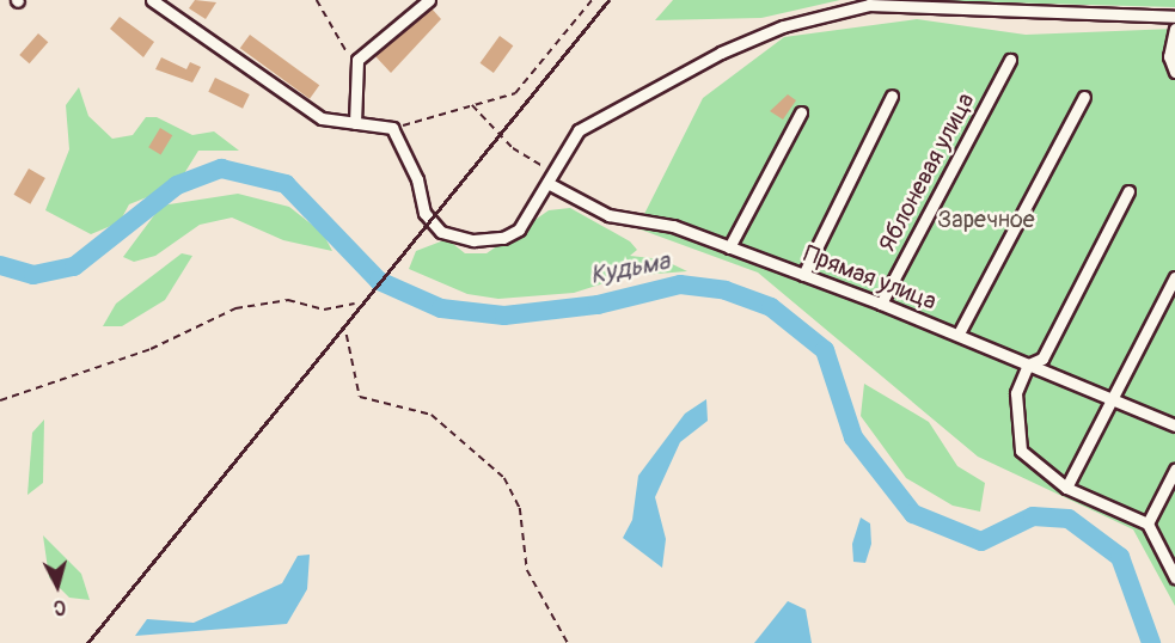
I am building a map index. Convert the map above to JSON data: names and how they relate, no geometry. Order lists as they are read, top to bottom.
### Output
{
  "streets": {
    "street": ["Яблоневая улица", "Прямая улица"]
  },
  "crossings": [
    ["Яблоневая улица", "Прямая улица"]
  ],
  "water": ["Кудьма"],
  "parks": ["Заречное"],
  "north": "bottom"
}
